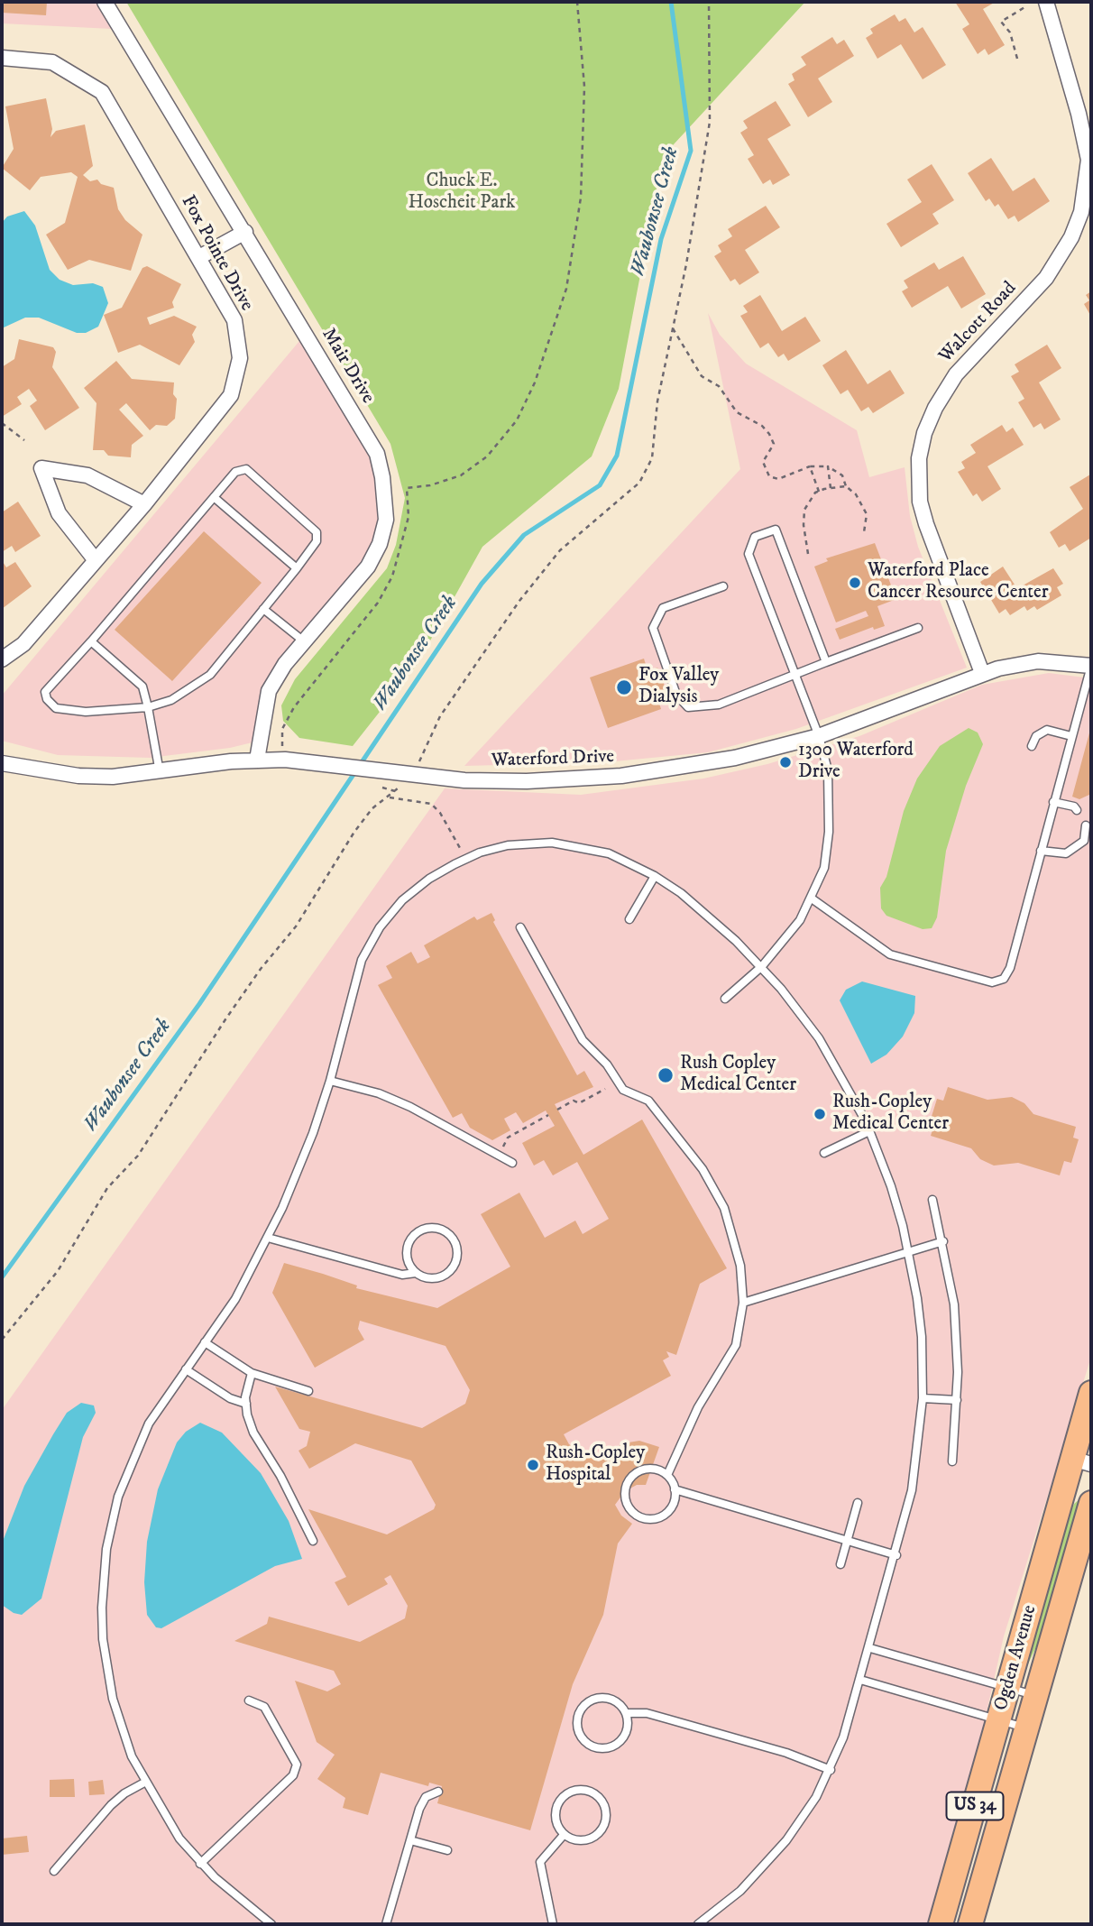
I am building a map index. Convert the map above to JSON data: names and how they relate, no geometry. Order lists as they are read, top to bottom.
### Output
{
  "streets": {
    "main road": ["Ogden Avenue", "US 34"],
    "street": [
      "Fox Pointe Drive",
      "Walcott Road",
      "Mair Drive",
      "Waterford Drive"
    ]
  },
  "crossings": [
    ["Walcott Road", "Waterford Drive"],
    ["Mair Drive", "Waterford Drive"]
  ],
  "water": ["Waubonsee Creek"],
  "parks": ["Chuck E. Hoscheit Park"],
  "places": [
    "Waterford Place Cancer Resource Center",
    "Fox Valley Dialysis",
    "1300 Waterford Drive",
    "Rush Copley Medical Center",
    "Rush-Copley Medical Center",
    "Rush-Copley Hospital"
  ]
}
